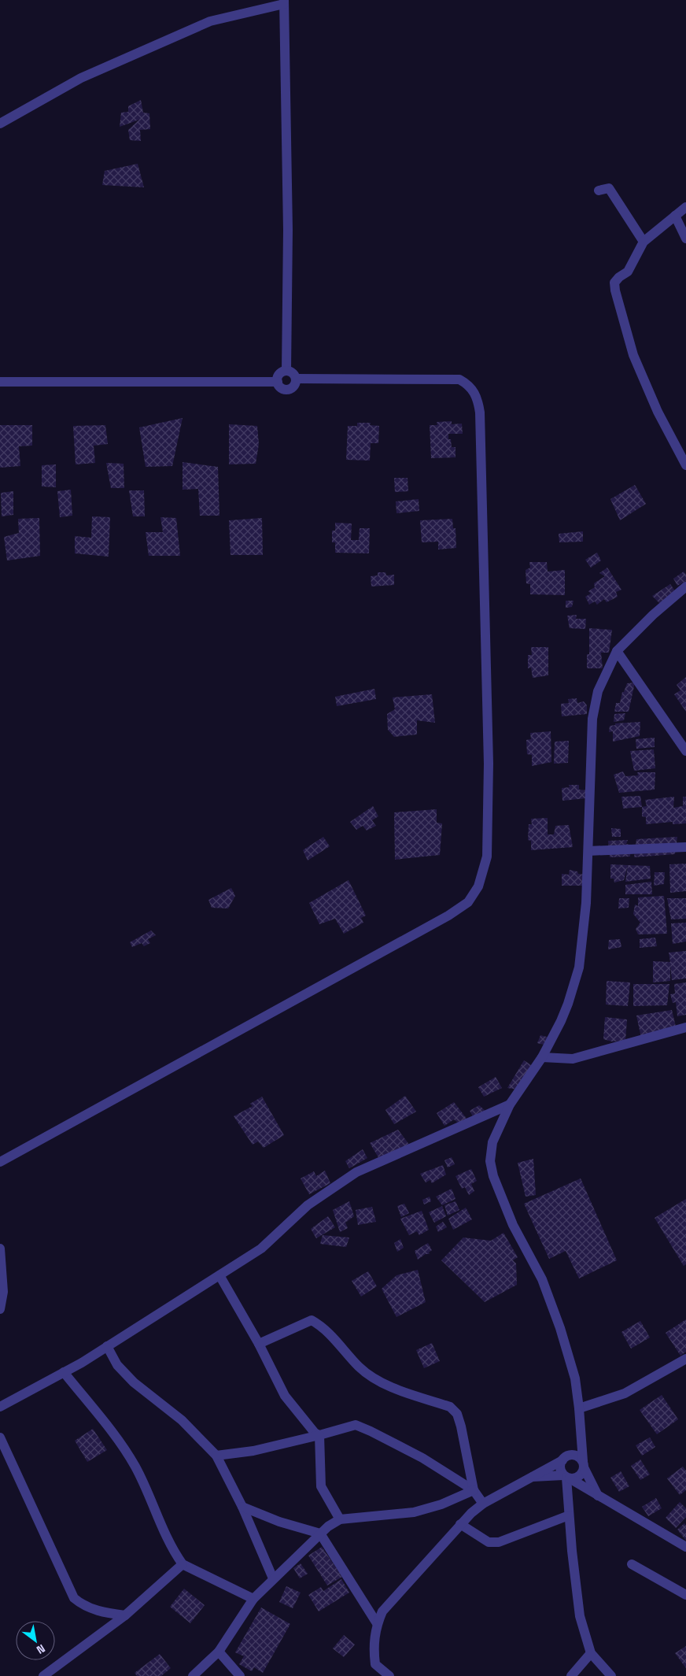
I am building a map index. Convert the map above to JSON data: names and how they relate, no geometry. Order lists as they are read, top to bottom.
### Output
{
  "north": "bottom right"
}
